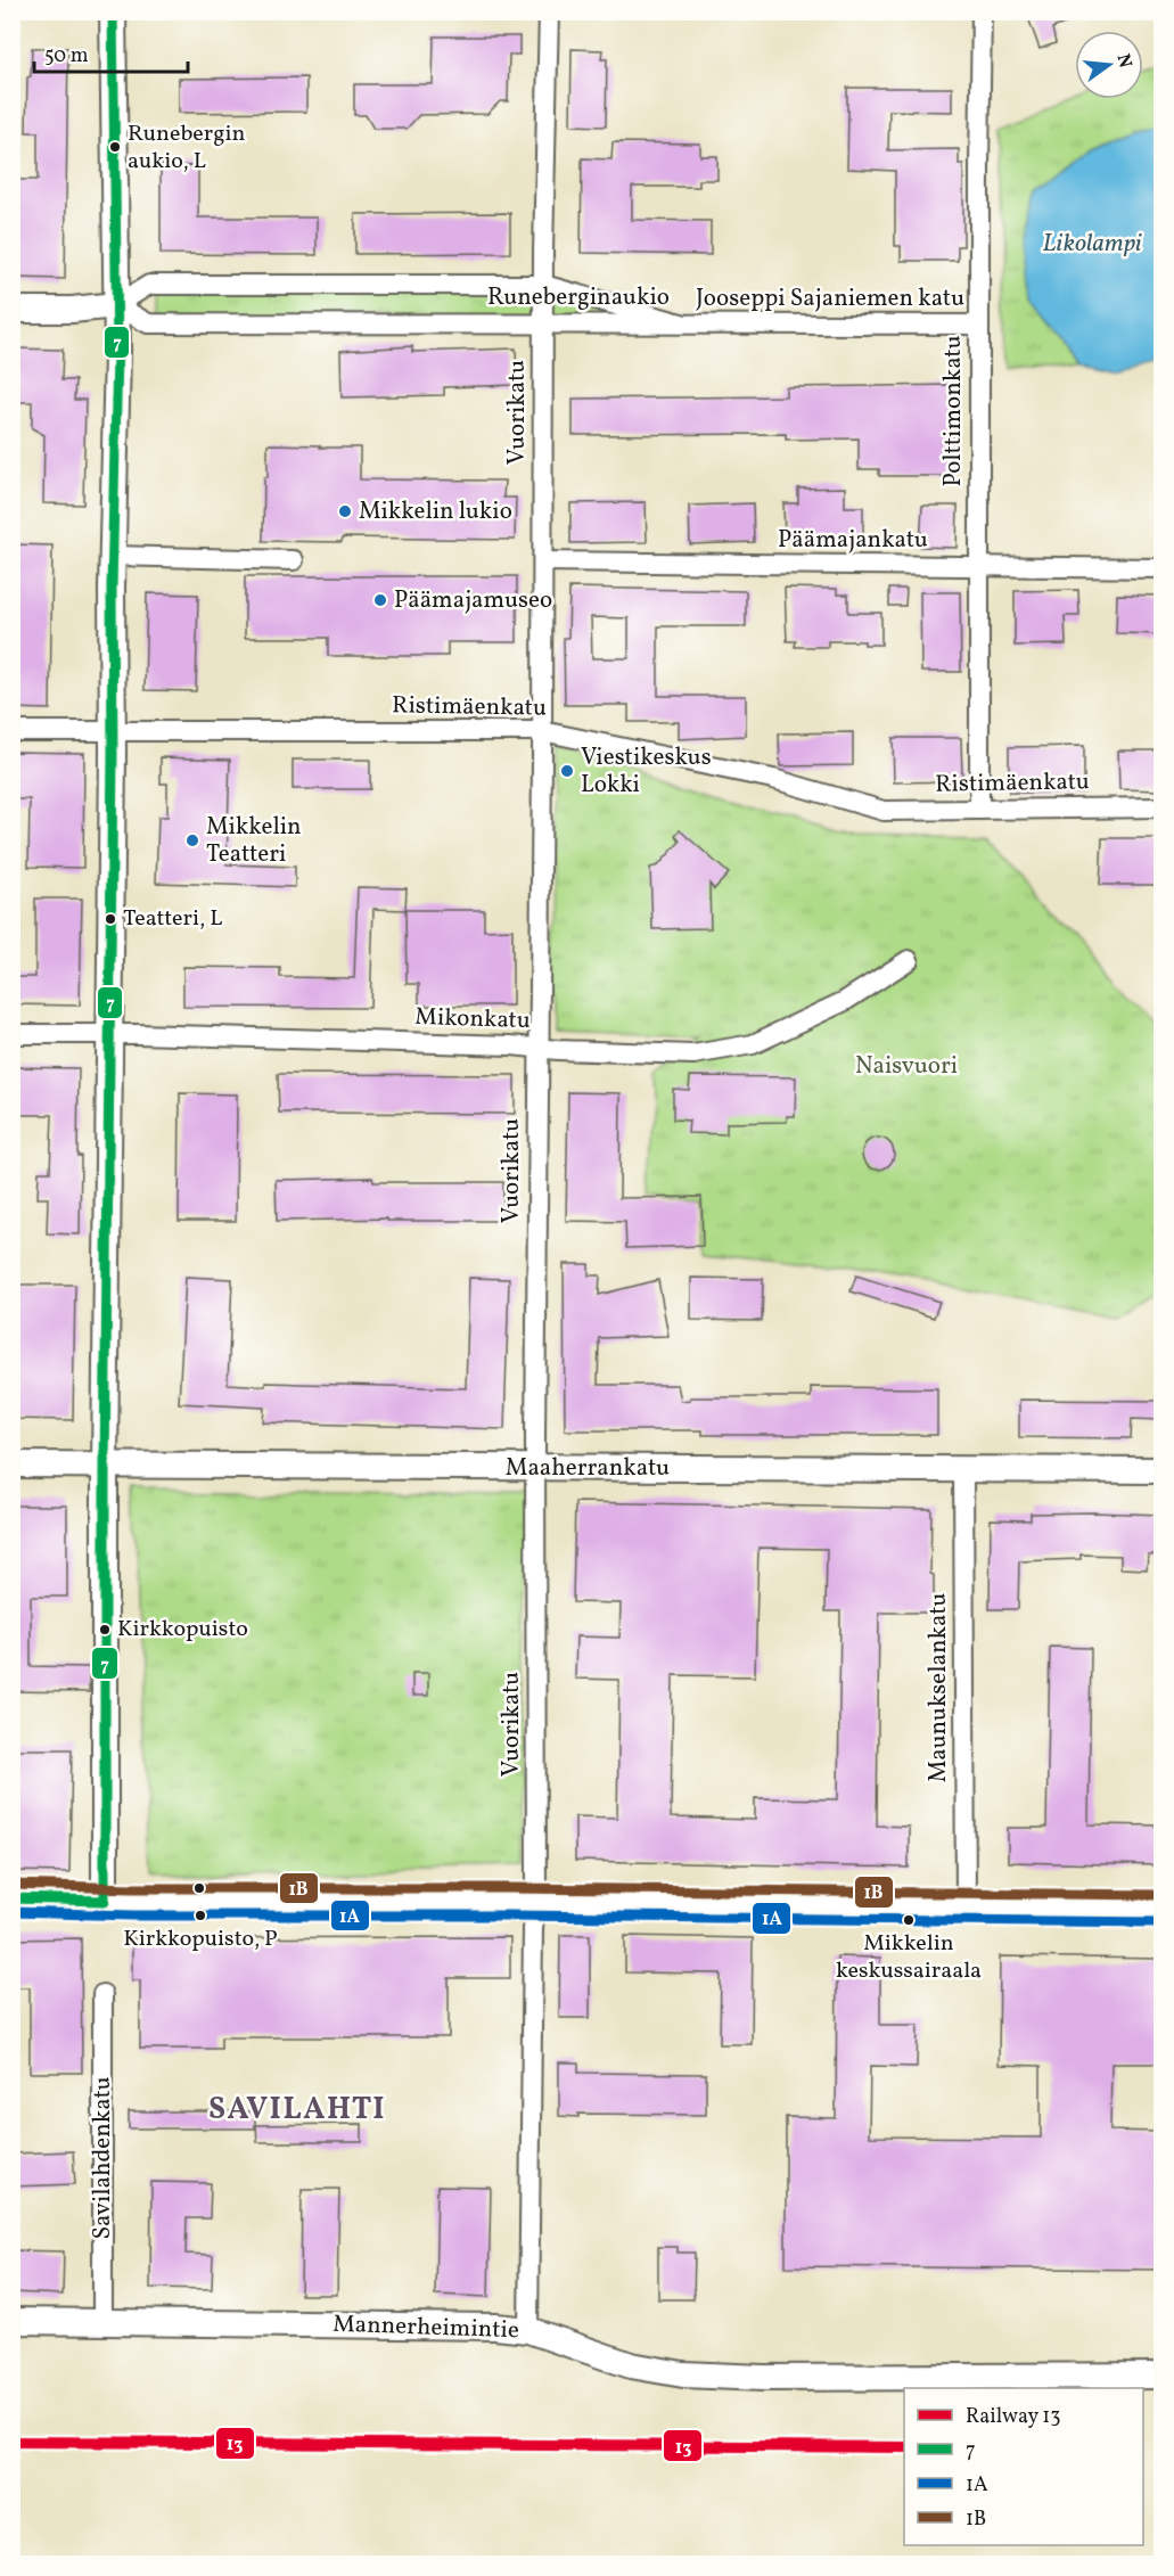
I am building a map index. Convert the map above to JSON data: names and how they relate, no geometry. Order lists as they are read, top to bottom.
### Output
{
  "streets": {
    "main road": ["Maaherrankatu", "Mannerheimintie"],
    "street": [
      "Runeberginaukio",
      "Jooseppi Sajaniemen katu",
      "Polttimonkatu",
      "Vuorikatu",
      "Päämajankatu",
      "Ristimäenkatu",
      "Mikonkatu",
      "Maunukselankatu",
      "Savilahdenkatu"
    ]
  },
  "crossings": [
    ["Runeberginaukio", "Jooseppi Sajaniemen katu"],
    ["Runeberginaukio", "Vuorikatu"],
    ["Jooseppi Sajaniemen katu", "Polttimonkatu"],
    ["Polttimonkatu", "Päämajankatu"],
    ["Polttimonkatu", "Ristimäenkatu"],
    ["Vuorikatu", "Päämajankatu"],
    ["Vuorikatu", "Ristimäenkatu"],
    ["Vuorikatu", "Mikonkatu"],
    ["Vuorikatu", "Maaherrankatu"],
    ["Vuorikatu", "Mannerheimintie"],
    ["Maaherrankatu", "Maunukselankatu"],
    ["Savilahdenkatu", "Mannerheimintie"]
  ],
  "districts": ["SAVILAHTI"],
  "water": ["Likolampi"],
  "parks": ["Naisvuori"],
  "places": [
    "Runebergin aukio, L",
    "Mikkelin lukio",
    "Päämajamuseo",
    "Viestikeskus Lokki",
    "Mikkelin Teatteri",
    "Teatteri, L",
    "Kirkkopuisto",
    "Kirkkopuisto, P",
    "Mikkelin keskussairaala"
  ],
  "lines": [
    "transit line 7",
    "transit line 1B",
    "transit line 1A",
    "rail line 13"
  ],
  "legend": [
    "Railway 13",
    "7",
    "1A",
    "1B"
  ],
  "scale_bar": "50 m",
  "north": "right"
}
